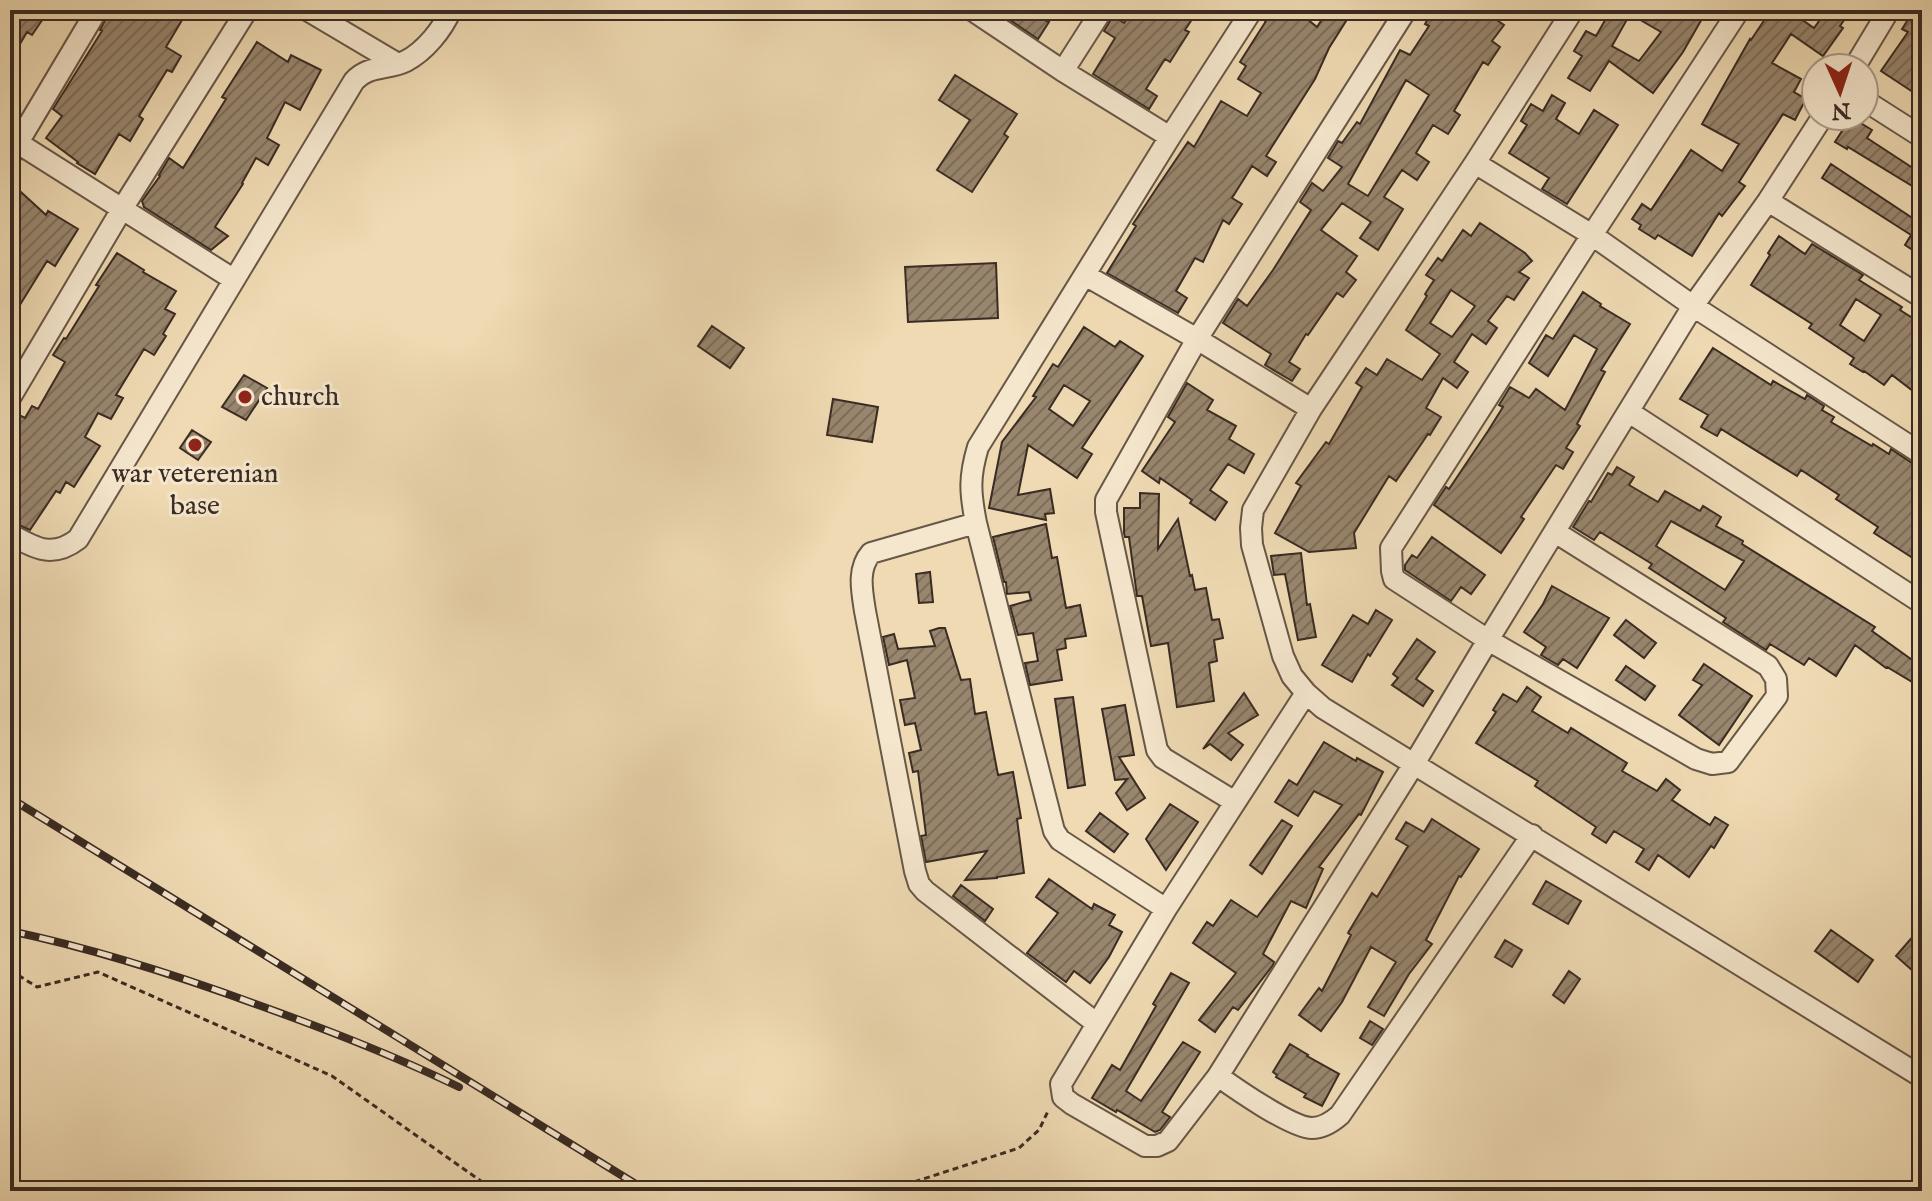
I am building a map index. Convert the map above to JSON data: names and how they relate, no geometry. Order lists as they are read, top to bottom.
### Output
{
  "places": ["church", "war veterenian base"],
  "north": "bottom"
}
